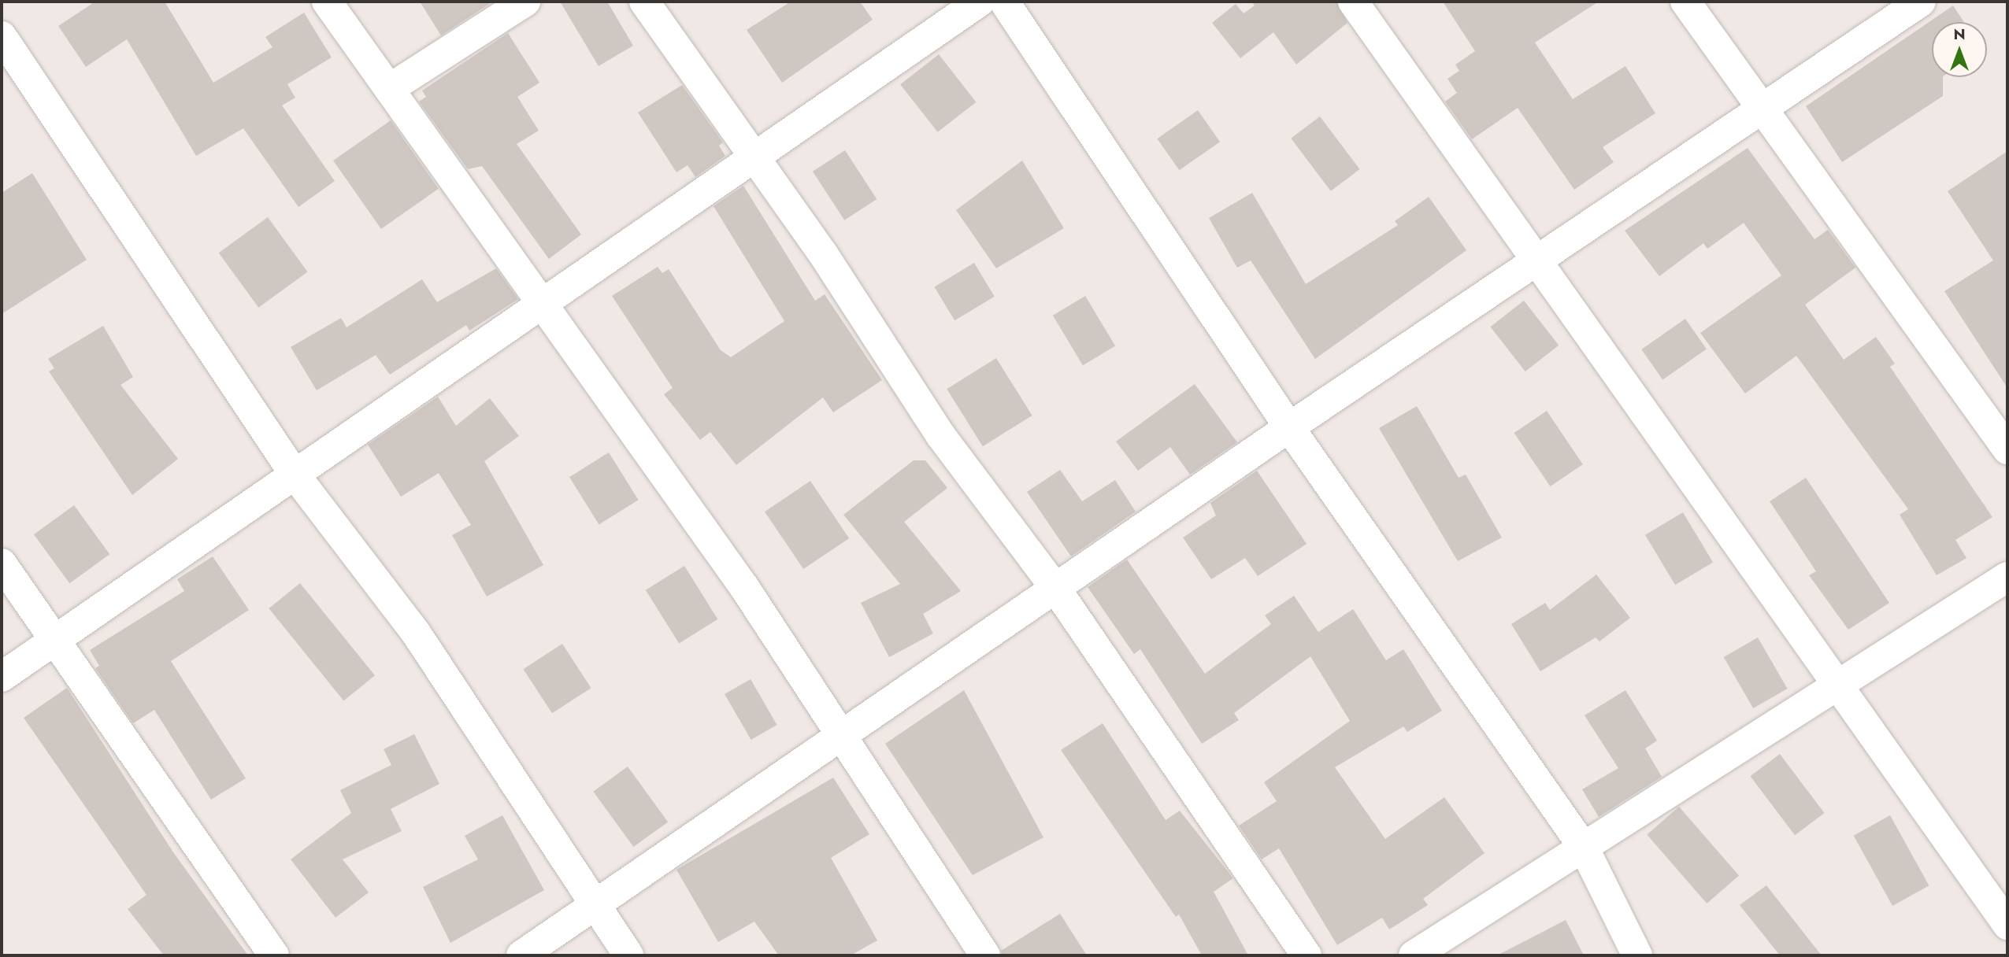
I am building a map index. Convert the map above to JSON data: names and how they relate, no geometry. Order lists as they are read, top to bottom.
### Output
{
  "north": "top"
}
